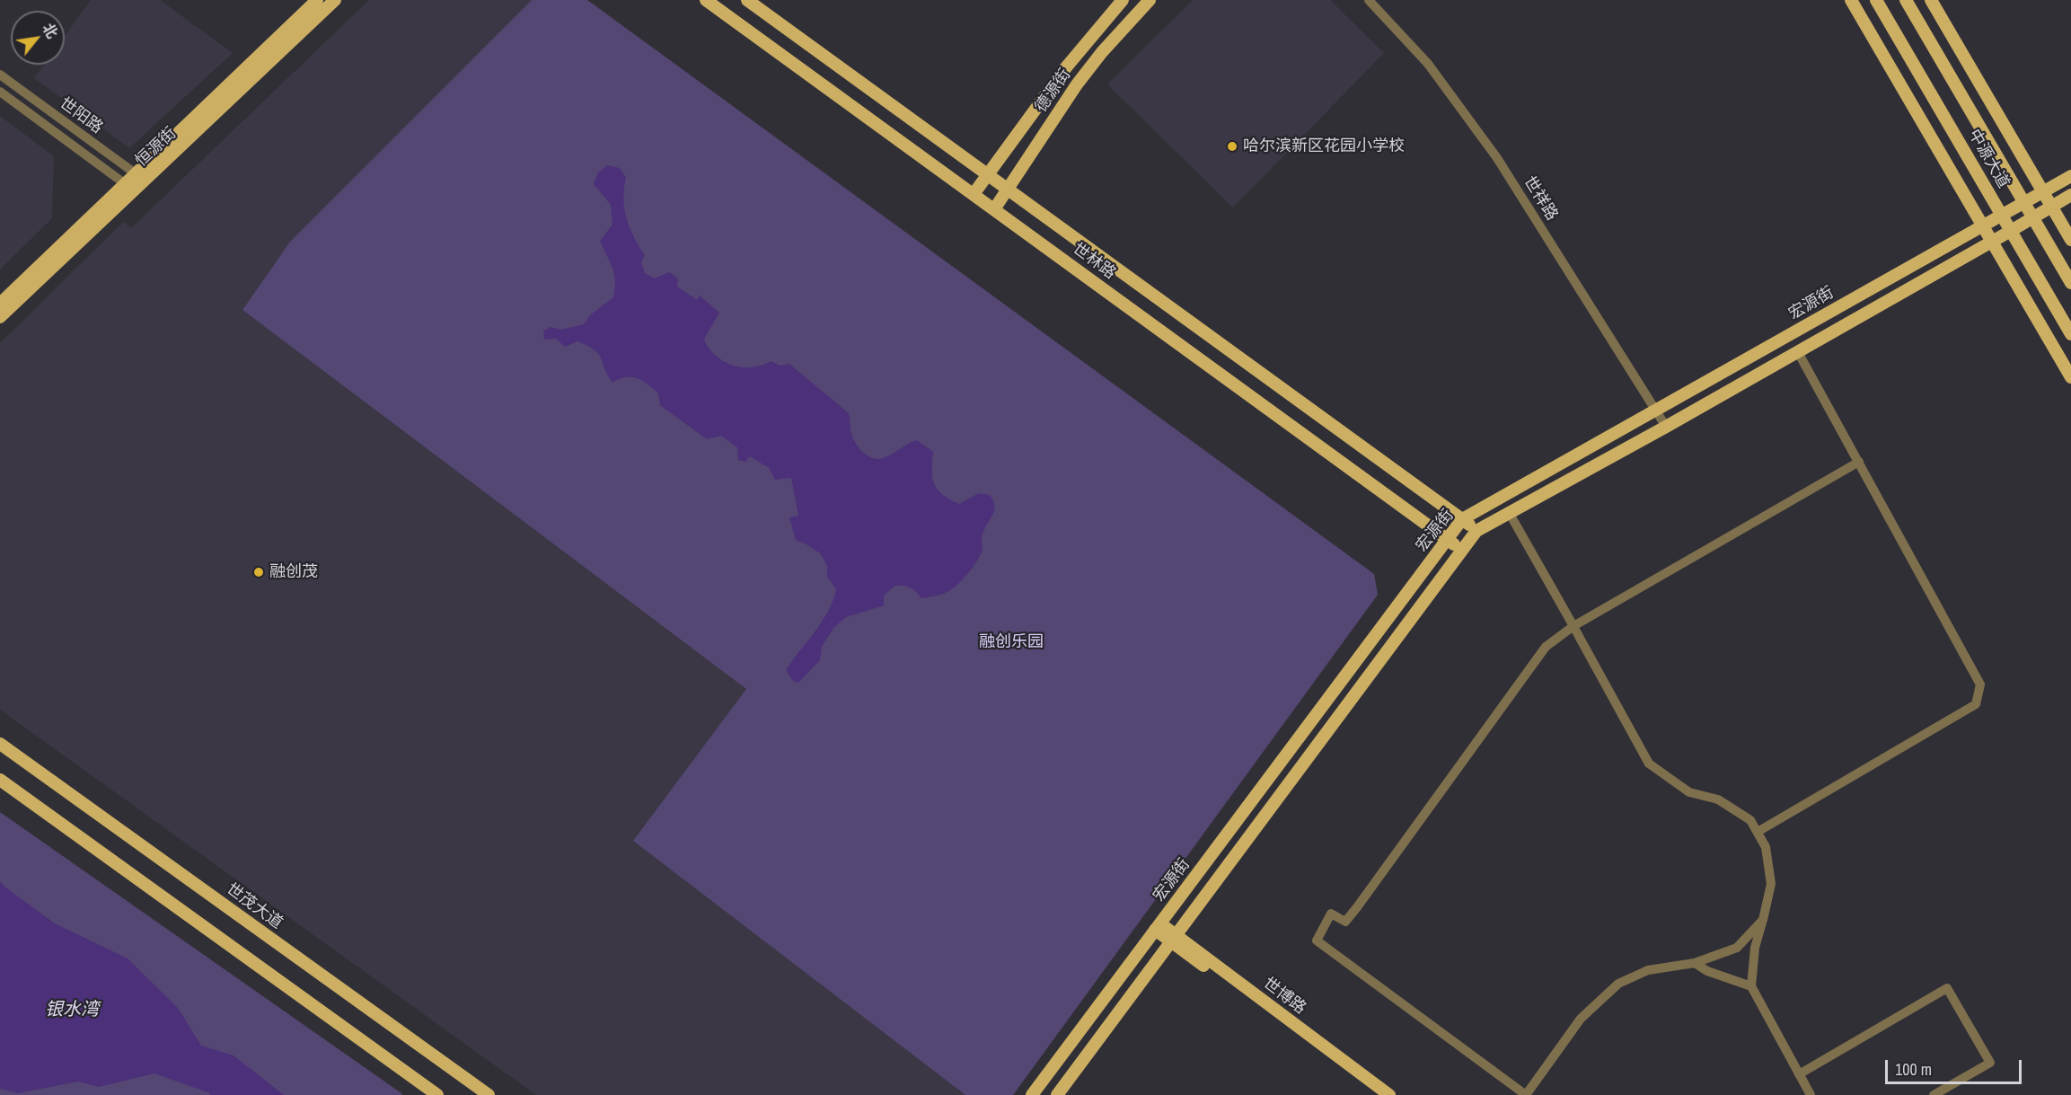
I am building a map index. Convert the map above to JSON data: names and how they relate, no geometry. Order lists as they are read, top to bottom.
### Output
{
  "streets": {
    "main road": [
      "德源街",
      "恒源街",
      "中源大道",
      "世林路",
      "宏源街",
      "世茂大道",
      "世博路"
    ],
    "street": ["世阳路", "世祥路"]
  },
  "crossings": [
    ["德源街", "世林路"],
    ["世阳路", "恒源街"],
    ["中源大道", "宏源街"],
    ["世祥路", "宏源街"],
    ["世林路", "宏源街"],
    ["宏源街", "世博路"]
  ],
  "water": ["银水湾"],
  "parks": ["融创乐园"],
  "places": ["哈尔滨新区花园小学校", "融创茂"],
  "scale_bar": "100 m",
  "north": "top right"
}
